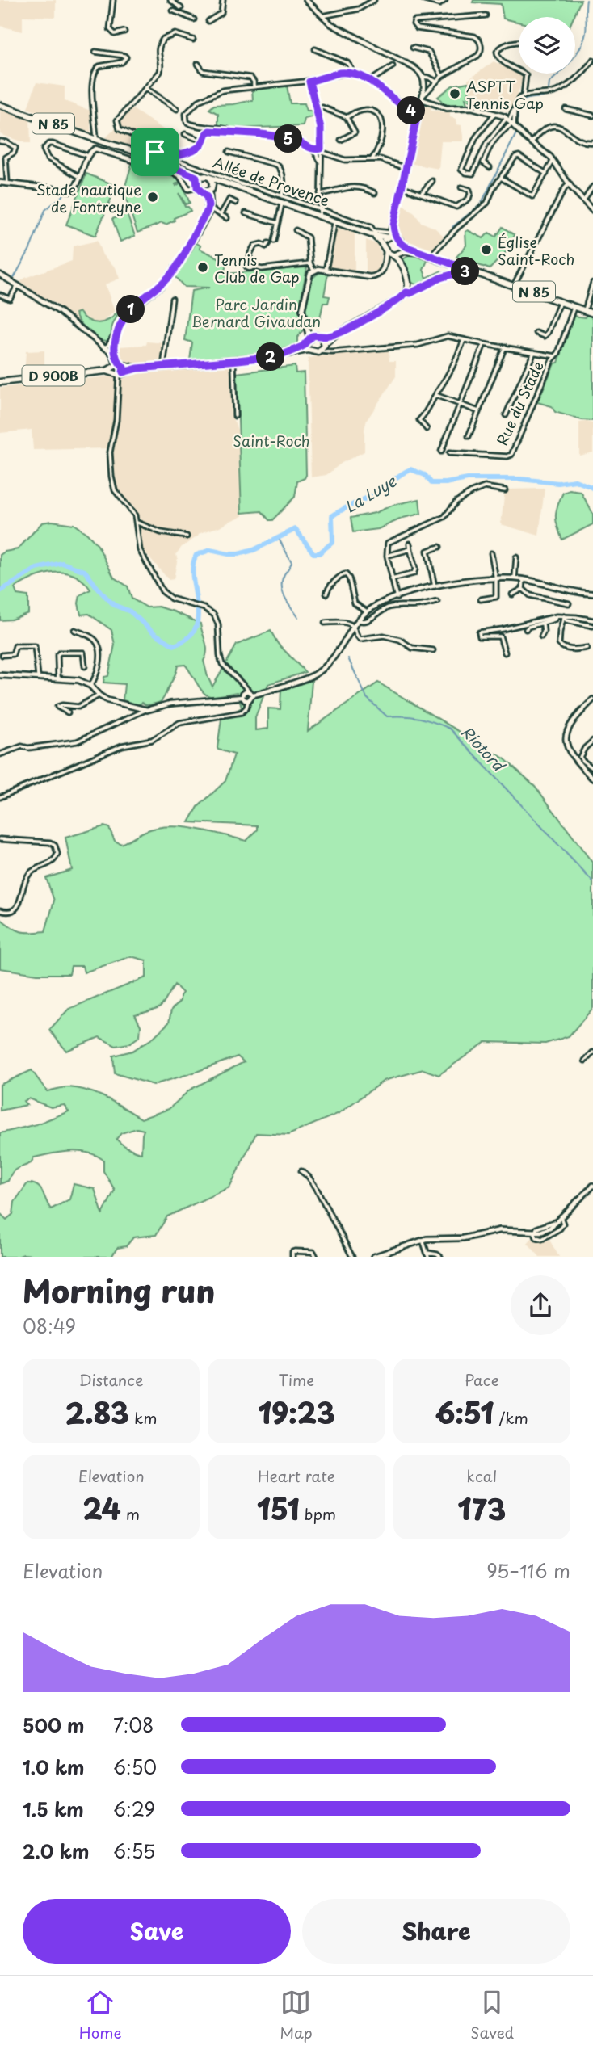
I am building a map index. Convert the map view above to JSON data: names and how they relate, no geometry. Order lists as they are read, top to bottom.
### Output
{
  "streets": {
    "main road": ["N 85", "D 900B"],
    "street": ["Allée de Provence", "Rue du Stade"]
  },
  "crossings": [
    ["N 85", "Allée de Provence"],
    ["N 85", "Rue du Stade"]
  ],
  "water": ["La Luye", "Riotord"],
  "parks": ["Parc Jardin Bernard Givaudan", "Saint-Roch"],
  "places": [
    "ASPTT Tennis Gap",
    "Stade nautique de Fontreyne",
    "Église Saint-Roch",
    "Tennis Club de Gap"
  ],
  "page": {
    "pins": [
      "4",
      "5",
      "3",
      "1",
      "2"
    ],
    "heading": ["Morning run", "08:49"],
    "stats": [
      ["Distance", "2.83 km"],
      ["Time", "19:23"],
      ["Pace", "6:51 /km"],
      ["Elevation", "24 m"],
      ["Heart rate", "151 bpm"],
      ["kcal", "173"]
    ],
    "chart": ["Elevation", "95–116 m"],
    "list": [
      {
        "name": "500 m",
        "note": "7:08"
      },
      {
        "name": "1.0 km",
        "note": "6:50"
      },
      {
        "name": "1.5 km",
        "note": "6:29"
      },
      {
        "name": "2.0 km",
        "note": "6:55"
      }
    ],
    "buttons": ["Save", "Share"],
    "tabs": ["Home", "Map", "Saved"]
  }
}
